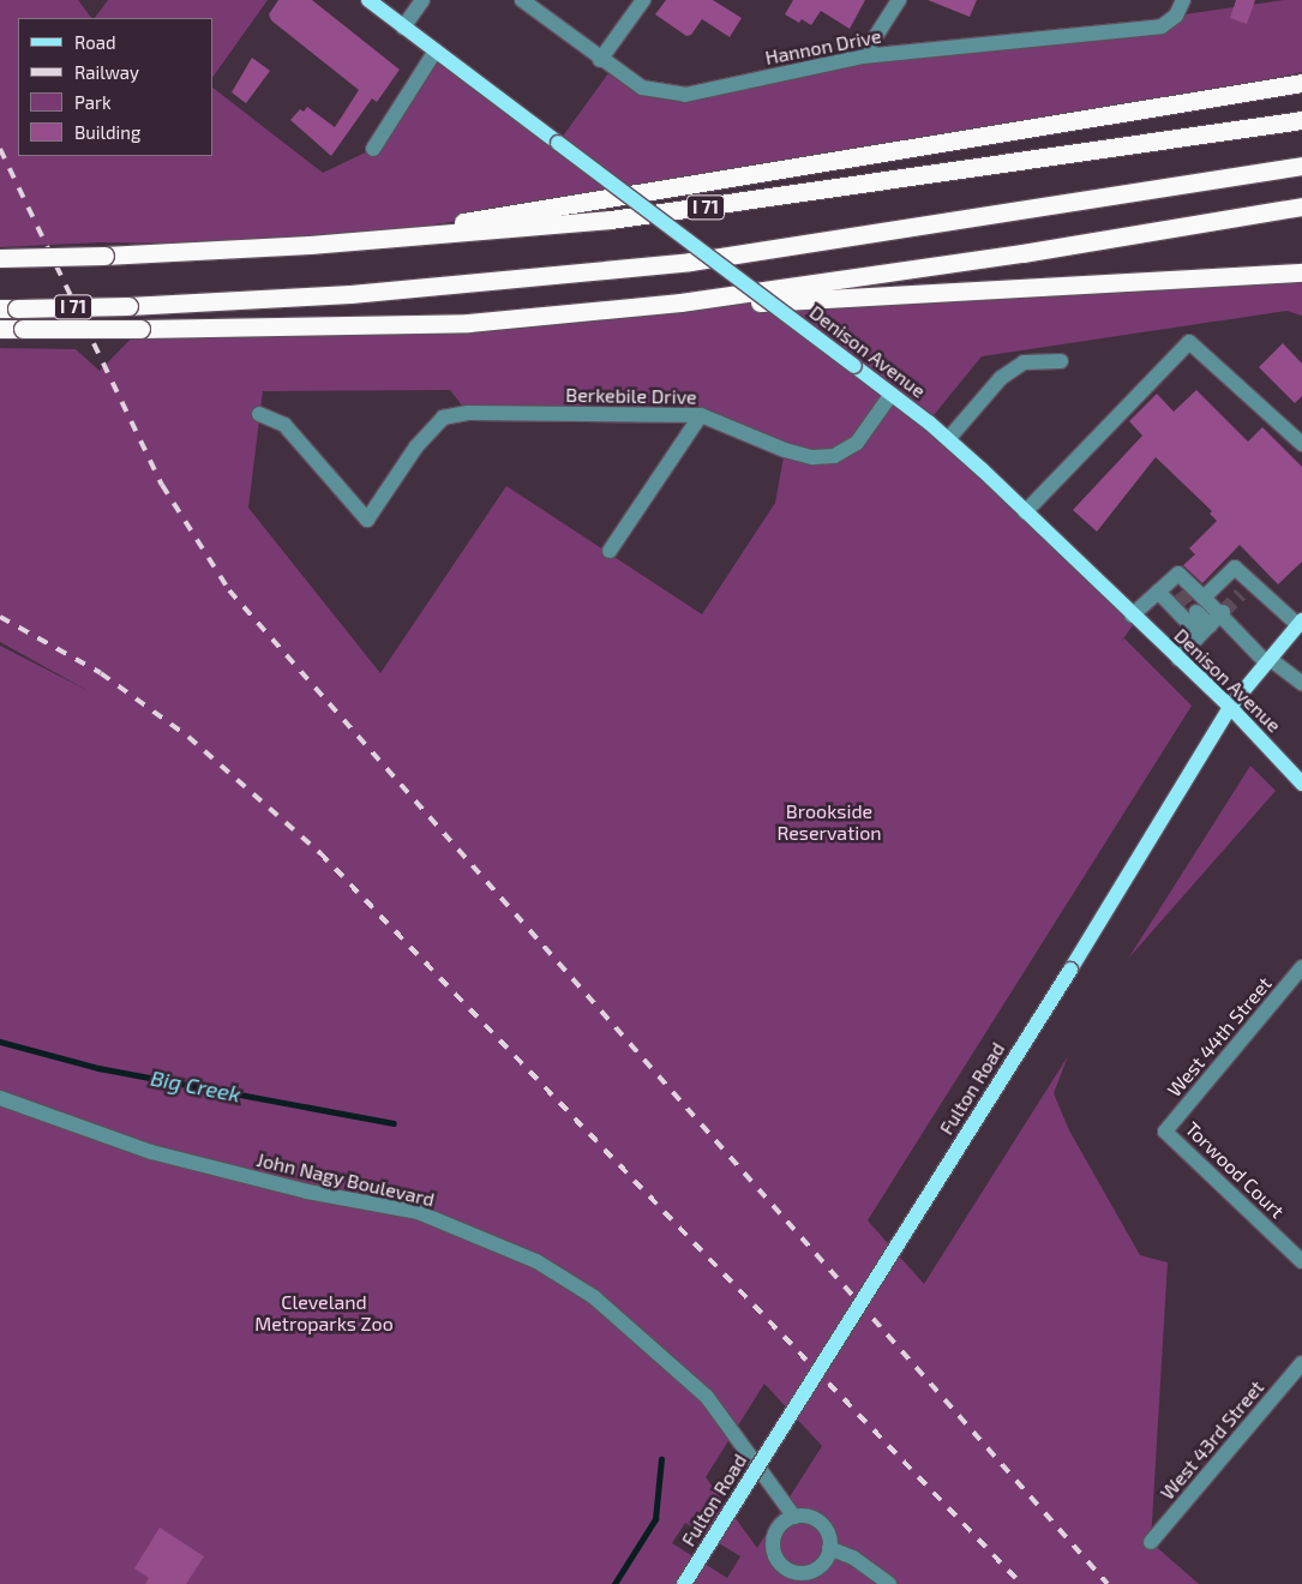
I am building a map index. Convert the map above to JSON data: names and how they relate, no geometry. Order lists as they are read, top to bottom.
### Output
{
  "streets": {
    "highway": ["I 71"],
    "main road": ["Denison Avenue", "Fulton Road"],
    "street": [
      "Hannon Drive",
      "Berkebile Drive",
      "West 44th Street",
      "Torwood Court",
      "John Nagy Boulevard",
      "West 43rd Street"
    ]
  },
  "crossings": [
    ["Denison Avenue", "Berkebile Drive"],
    ["Denison Avenue", "Fulton Road"],
    ["West 44th Street", "Torwood Court"]
  ],
  "water": ["Big Creek"],
  "parks": ["Brookside Reservation", "Cleveland Metroparks Zoo"],
  "legend": [
    "Road",
    "Railway",
    "Park",
    "Building"
  ]
}
